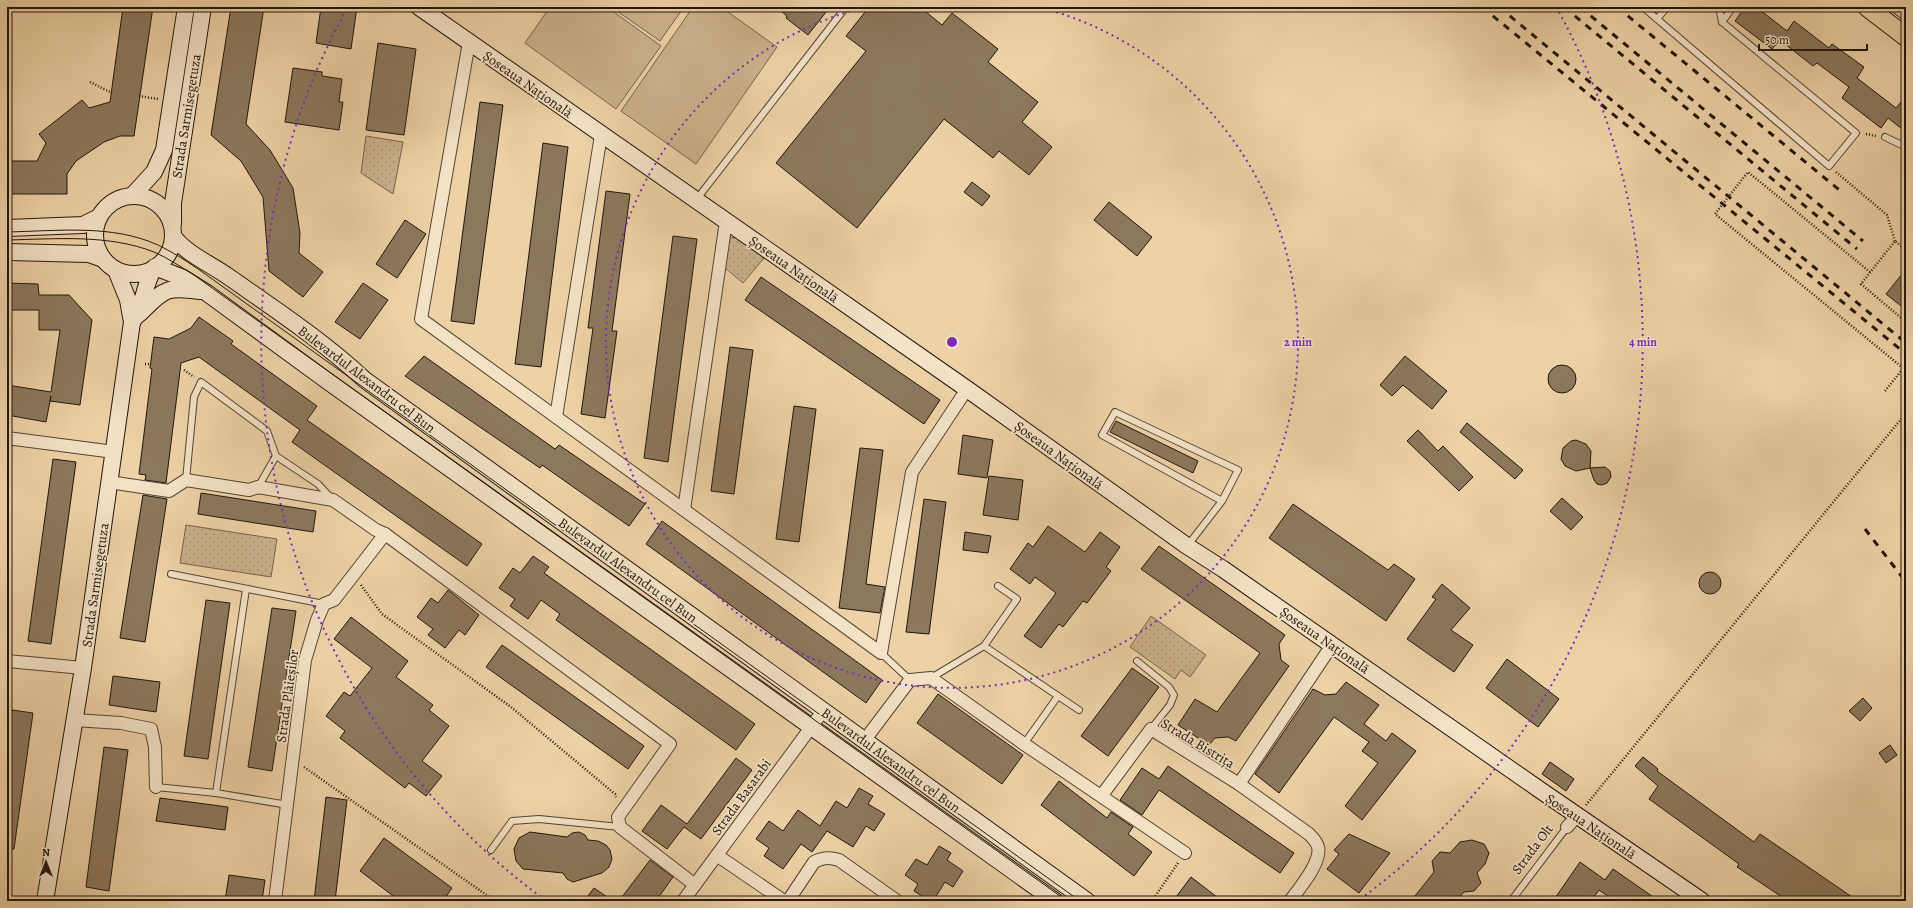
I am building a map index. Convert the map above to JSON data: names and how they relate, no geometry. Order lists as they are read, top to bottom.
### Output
{
  "streets": {
    "street": [
      "Șoseaua Națională",
      "Strada Sarmisegetuza",
      "Bulevardul Alexandru cel Bun",
      "Strada Plăieșilor",
      "Strada Bistrița",
      "Strada Basarabi"
    ],
    "lane": ["Strada Olt"]
  },
  "crossings": [
    ["Șoseaua Națională", "Strada Bistrița"],
    ["Șoseaua Națională", "Strada Olt"],
    ["Strada Sarmisegetuza", "Bulevardul Alexandru cel Bun"],
    ["Bulevardul Alexandru cel Bun", "Strada Basarabi"]
  ],
  "scale_bar": "50 m",
  "north": "top",
  "rings": ["2 min", "4 min"]
}
